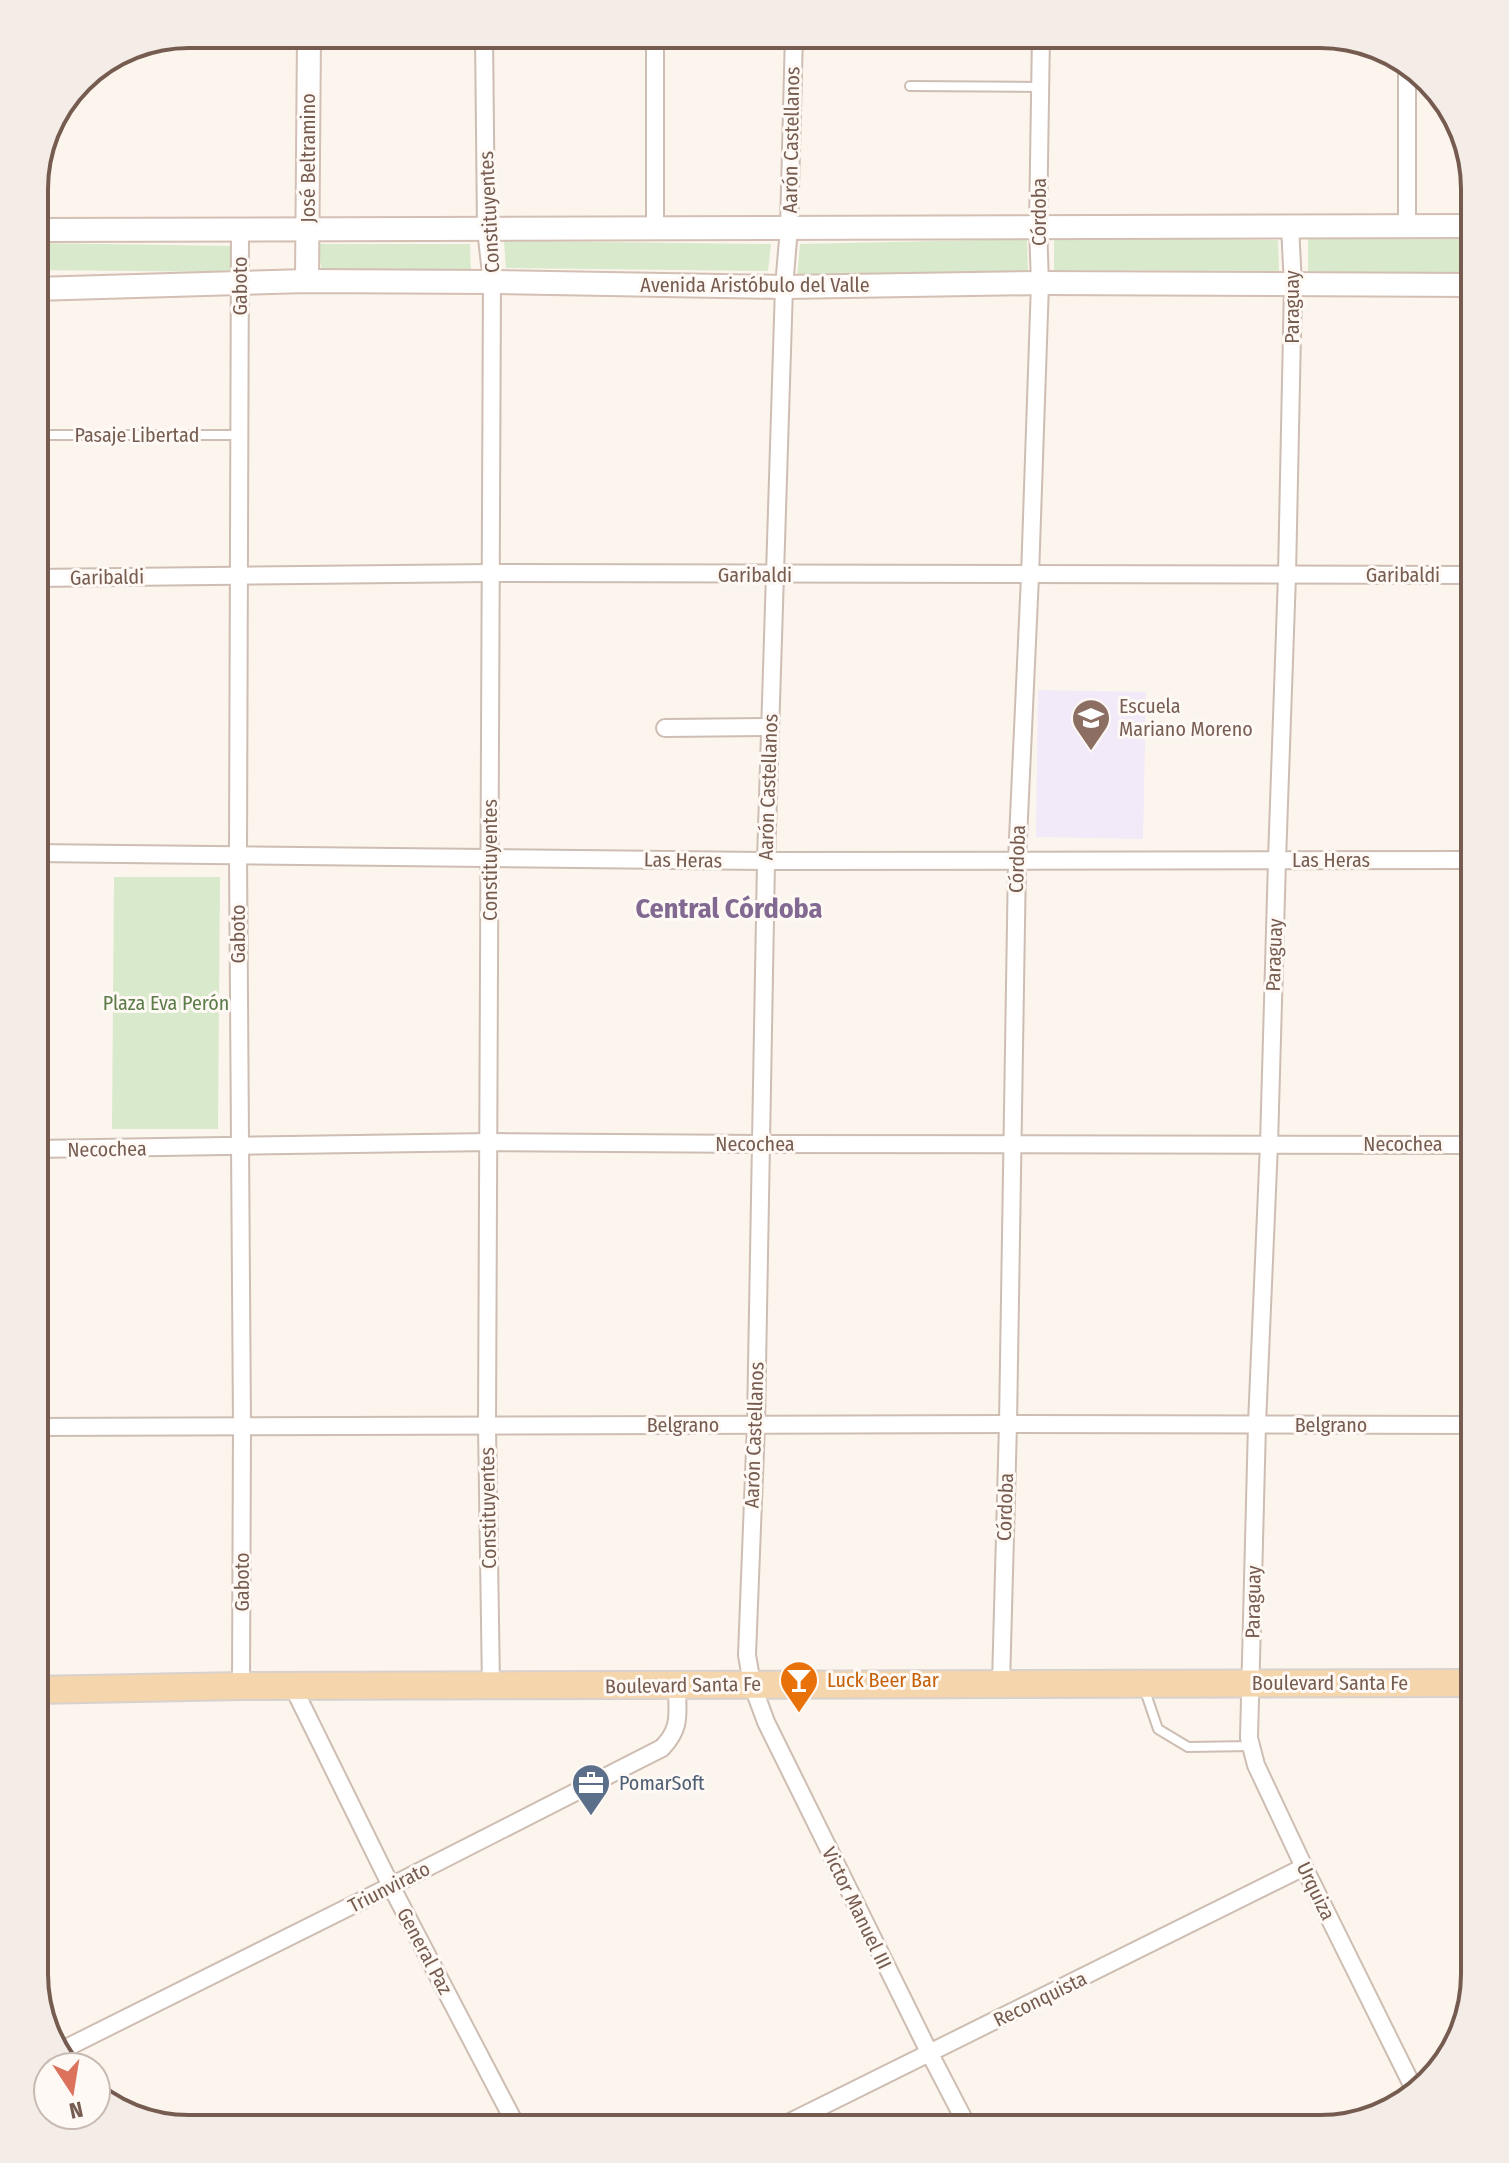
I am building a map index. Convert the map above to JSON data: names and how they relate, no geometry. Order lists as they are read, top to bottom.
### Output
{
  "streets": {
    "main road": ["Boulevard Santa Fe"],
    "street": [
      "Aarón Castellanos",
      "José Beltramino",
      "Constituyentes",
      "Córdoba",
      "Avenida Aristóbulo del Valle",
      "Gaboto",
      "Paraguay",
      "Garibaldi",
      "Las Heras",
      "Necochea",
      "Belgrano",
      "Triunvirato",
      "Urquiza",
      "Victor Manuel III",
      "General Paz",
      "Reconquista"
    ],
    "lane": ["Pasaje Libertad"]
  },
  "crossings": [
    ["Aarón Castellanos", "Avenida Aristóbulo del Valle"],
    ["Aarón Castellanos", "Garibaldi"],
    ["Aarón Castellanos", "Las Heras"],
    ["Aarón Castellanos", "Necochea"],
    ["Aarón Castellanos", "Belgrano"],
    ["Aarón Castellanos", "Boulevard Santa Fe"],
    ["Aarón Castellanos", "Victor Manuel III"],
    ["José Beltramino", "Avenida Aristóbulo del Valle"],
    ["Constituyentes", "Avenida Aristóbulo del Valle"],
    ["Constituyentes", "Garibaldi"],
    ["Constituyentes", "Las Heras"],
    ["Constituyentes", "Necochea"],
    ["Constituyentes", "Belgrano"],
    ["Constituyentes", "Boulevard Santa Fe"],
    ["Córdoba", "Avenida Aristóbulo del Valle"],
    ["Córdoba", "Garibaldi"],
    ["Córdoba", "Las Heras"],
    ["Córdoba", "Necochea"],
    ["Córdoba", "Belgrano"],
    ["Córdoba", "Boulevard Santa Fe"],
    ["Avenida Aristóbulo del Valle", "Gaboto"],
    ["Avenida Aristóbulo del Valle", "Paraguay"],
    ["Gaboto", "Pasaje Libertad"],
    ["Gaboto", "Garibaldi"],
    ["Gaboto", "Las Heras"],
    ["Gaboto", "Necochea"],
    ["Gaboto", "Belgrano"],
    ["Gaboto", "Boulevard Santa Fe"],
    ["Paraguay", "Garibaldi"],
    ["Paraguay", "Las Heras"],
    ["Paraguay", "Necochea"],
    ["Paraguay", "Belgrano"],
    ["Paraguay", "Boulevard Santa Fe"],
    ["Paraguay", "Urquiza"],
    ["Boulevard Santa Fe", "Triunvirato"],
    ["Boulevard Santa Fe", "Urquiza"],
    ["Boulevard Santa Fe", "Victor Manuel III"],
    ["Boulevard Santa Fe", "General Paz"],
    ["Triunvirato", "General Paz"],
    ["Urquiza", "Reconquista"],
    ["Victor Manuel III", "Reconquista"]
  ],
  "districts": ["Central Córdoba"],
  "parks": ["Plaza Eva Perón"],
  "places": {
    "school or university": ["Escuela Mariano Moreno"],
    "bar": ["Luck Beer Bar"],
    "office": ["PomarSoft"]
  },
  "north": "bottom"
}
